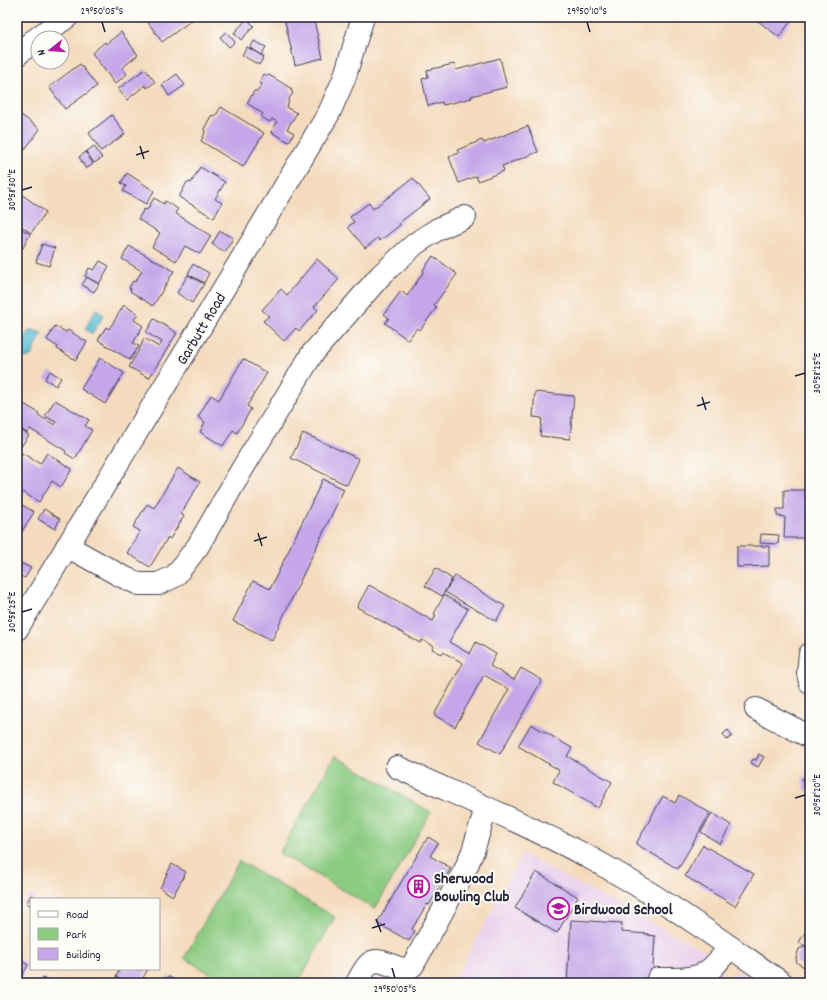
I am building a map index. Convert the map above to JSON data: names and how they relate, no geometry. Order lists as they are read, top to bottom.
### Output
{
  "streets": {
    "street": ["Garbutt Road"]
  },
  "places": {
    "building": ["Sherwood Bowling Club"],
    "school or university": ["Birdwood School"]
  },
  "legend": ["Road", "Park", "Building"],
  "north": "left",
  "coordinates": [
    "29°50'05\"S",
    "29°50'10\"S",
    "30°58'30\"E",
    "30°58'25\"E",
    "30°58'20\"E"
  ]
}
